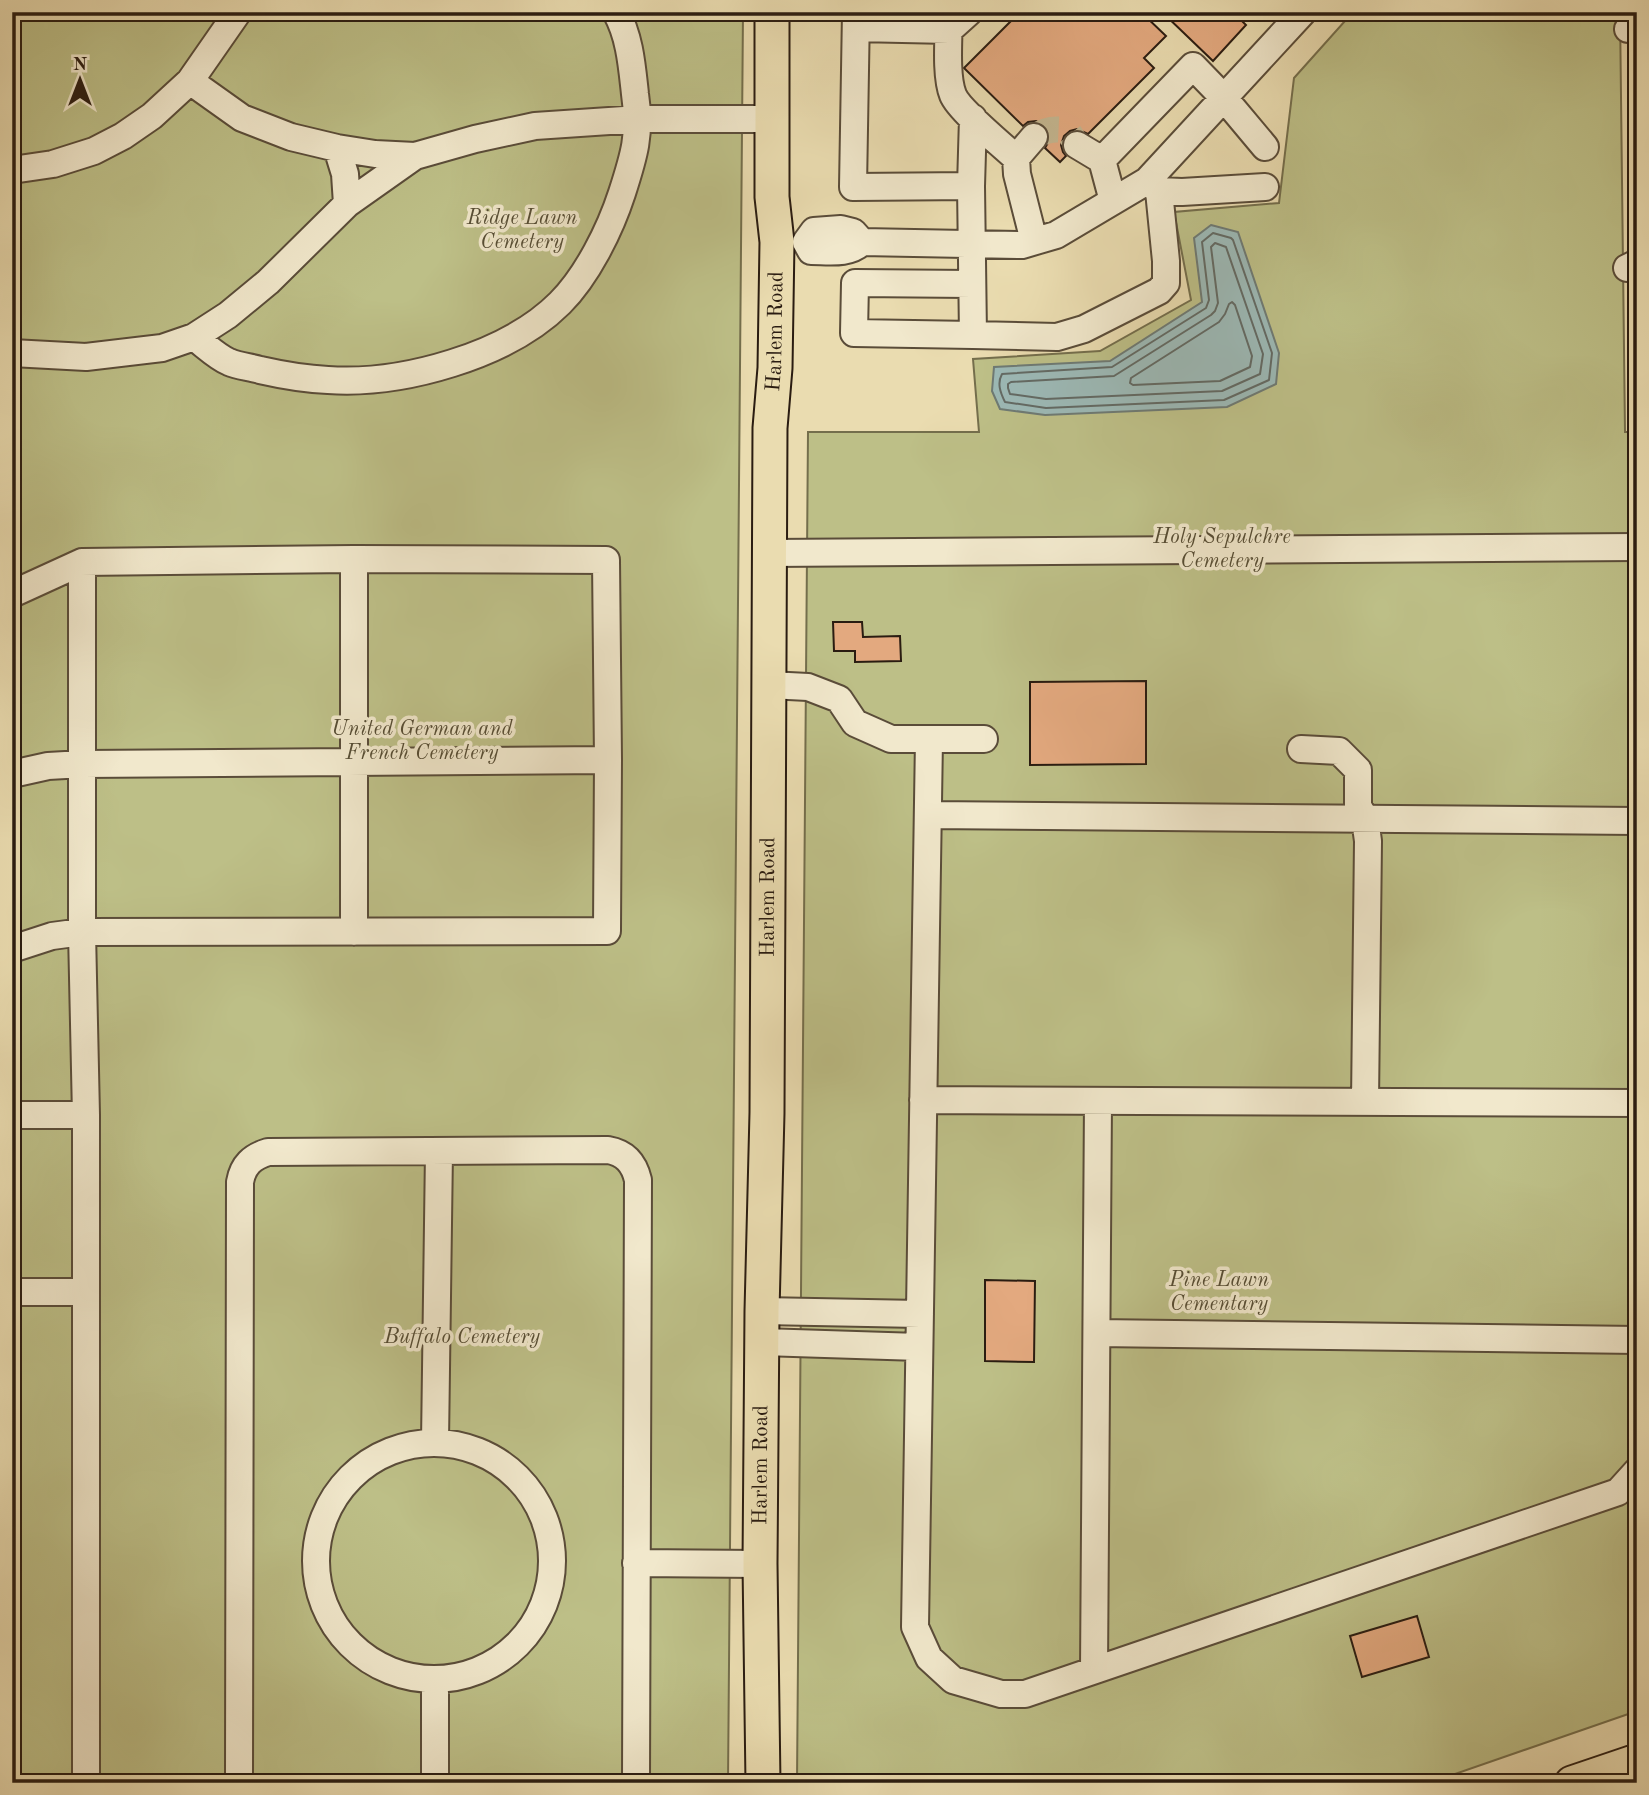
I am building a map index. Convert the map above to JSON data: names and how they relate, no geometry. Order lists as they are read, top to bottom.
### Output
{
  "streets": {
    "main road": ["Harlem Road"]
  },
  "parks": [
    "Ridge Lawn Cemetery",
    "Holy Sepulchre Cemetery",
    "United German and French Cemetery",
    "Pine Lawn Cementary",
    "Buffalo Cemetery"
  ],
  "north": "top"
}
